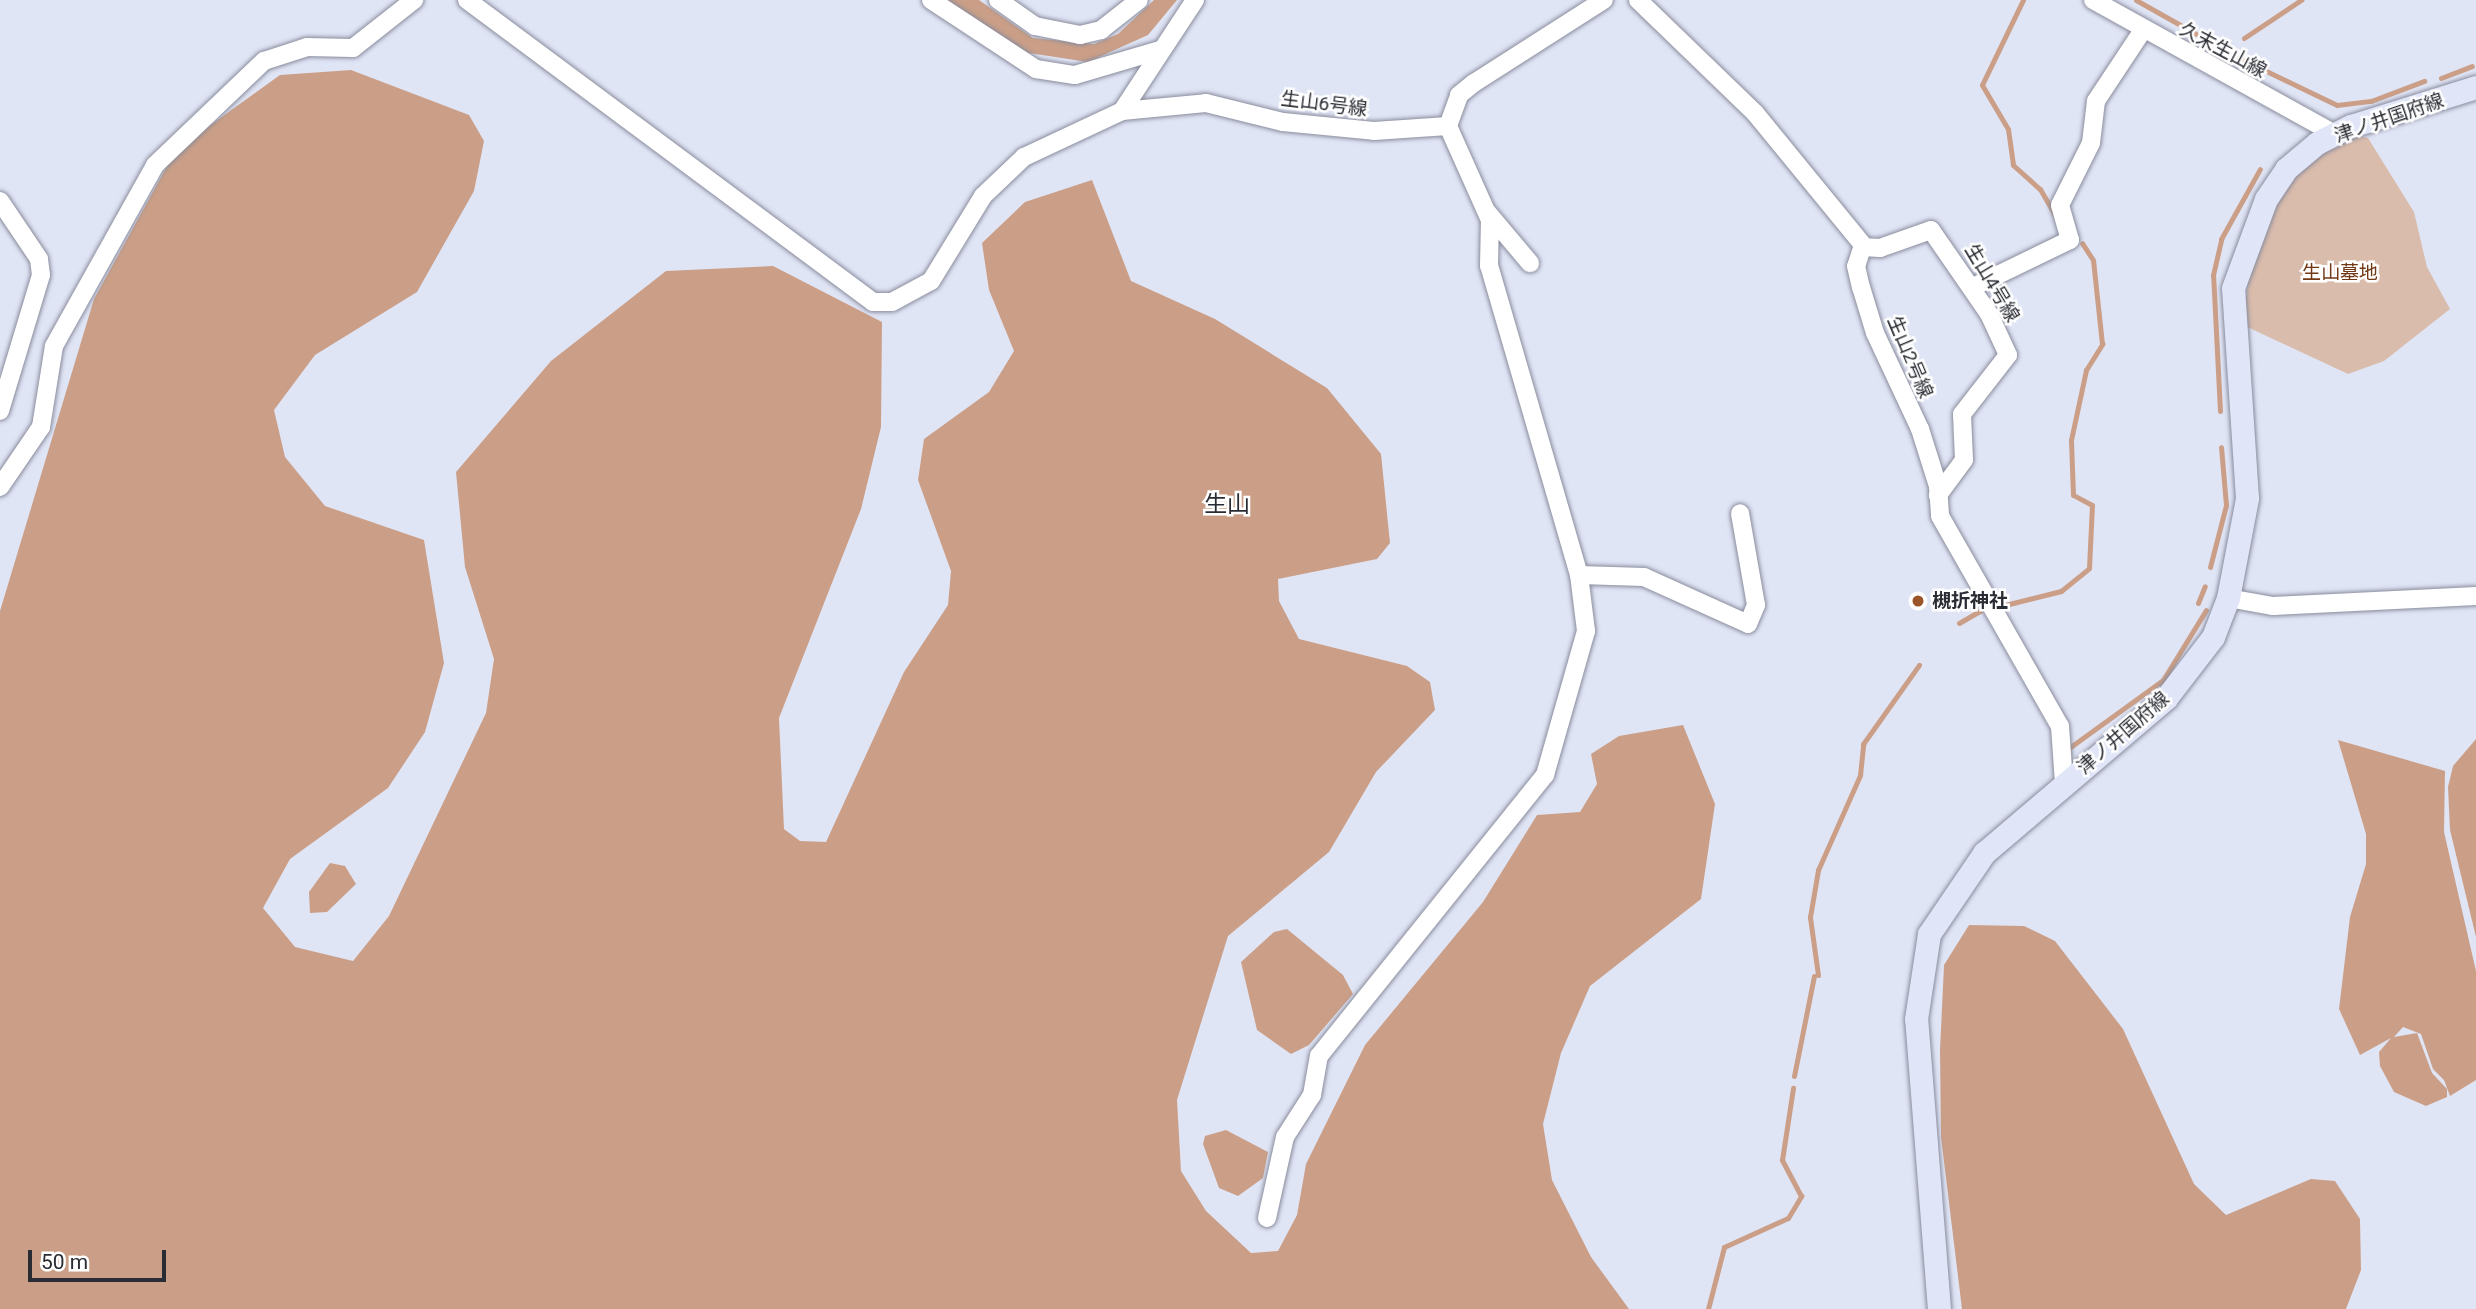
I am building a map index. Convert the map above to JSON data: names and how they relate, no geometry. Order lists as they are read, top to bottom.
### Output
{
  "streets": {
    "main road": ["津ノ井国府線"],
    "street": [
      "久末生山線",
      "生山6号線",
      "生山4号線",
      "生山2号線"
    ]
  },
  "crossings": [
    ["久末生山線", "津ノ井国府線"],
    ["津ノ井国府線", "生山2号線"],
    ["生山4号線", "生山2号線"]
  ],
  "districts": ["生山"],
  "parks": ["生山墓地"],
  "places": ["槻折神社"],
  "scale_bar": "50 m"
}
